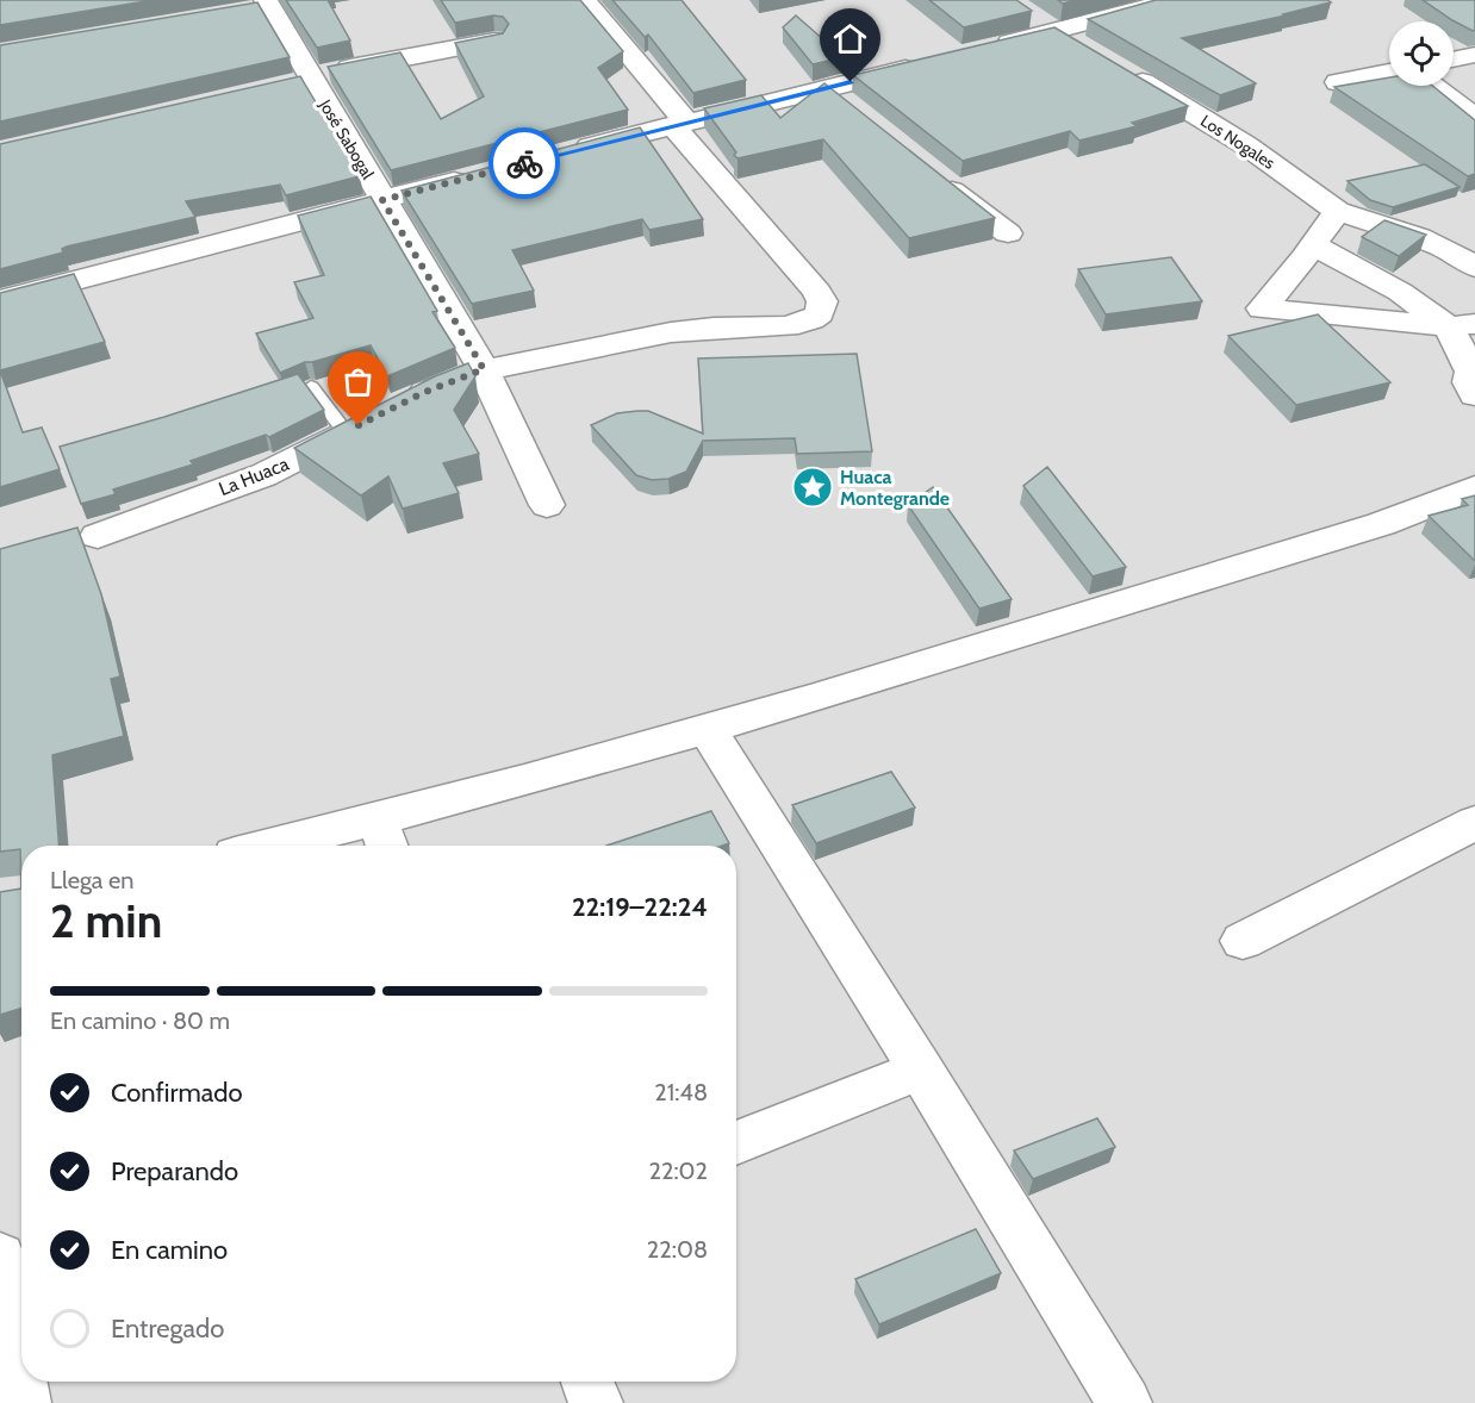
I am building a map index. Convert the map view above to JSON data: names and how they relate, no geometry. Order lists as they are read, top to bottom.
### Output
{
  "streets": {
    "street": ["José Sabogal", "Los Nogales", "La Huaca"]
  },
  "places": {
    "place": ["Huaca Montegrande"]
  },
  "page": {
    "heading": ["2 min", "Llega en", "22:19–22:24"],
    "bar": "En camino · 80 m",
    "list": [
      ["Confirmado", "21:48"],
      ["Preparando", "22:02"],
      ["En camino", "22:08"],
      "Entregado"
    ]
  }
}
